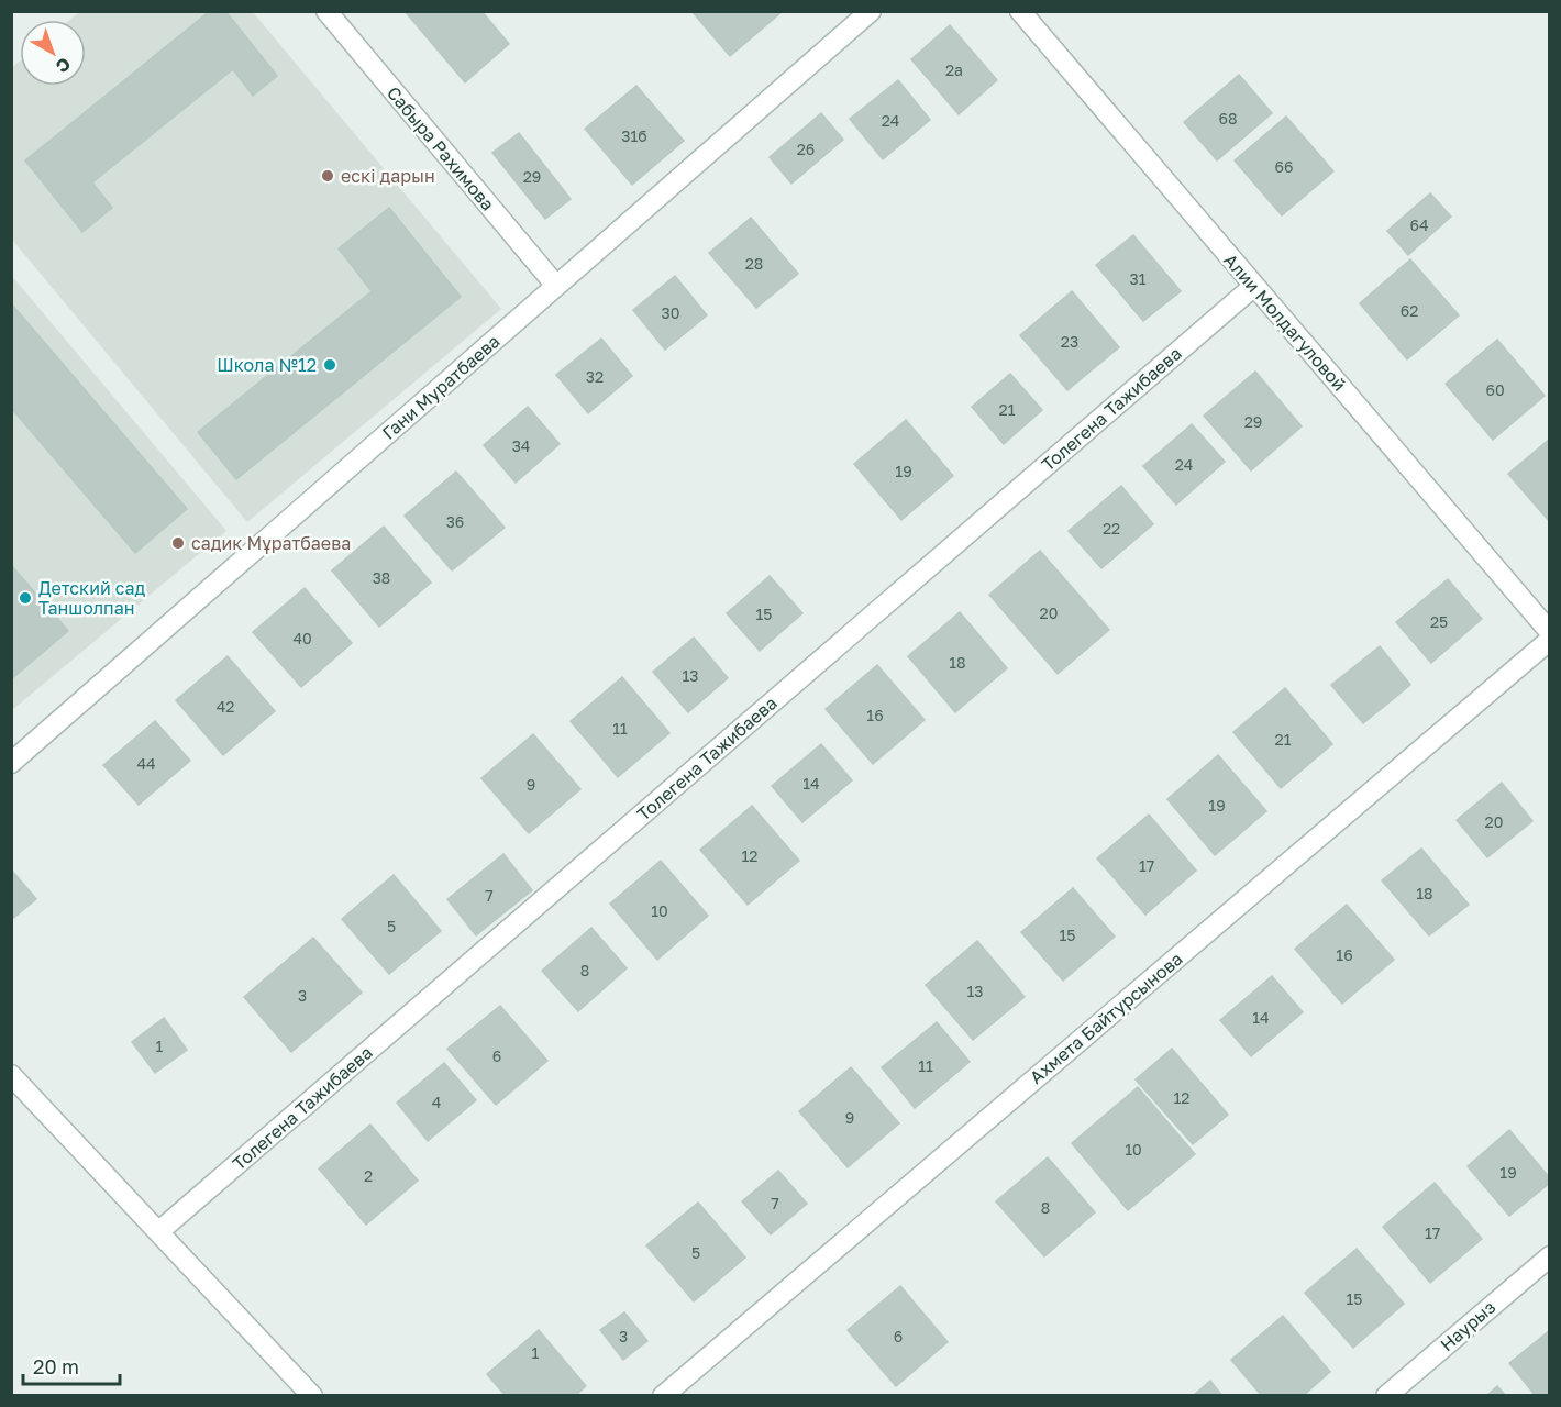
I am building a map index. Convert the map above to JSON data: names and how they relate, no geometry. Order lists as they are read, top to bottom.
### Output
{
  "streets": {
    "street": [
      "Сабыра Рахимова",
      "Алии Молдагуловой",
      "Гани Муратбаева",
      "Толегена Тажибаева",
      "Ахмета Байтурсынова",
      "Наурыз"
    ]
  },
  "crossings": [
    ["Сабыра Рахимова", "Гани Муратбаева"],
    ["Алии Молдагуловой", "Толегена Тажибаева"]
  ],
  "places": [
    "ескі дарын",
    "Школа №12",
    "садик Мұратбаева",
    "Детский сад Таншолпан"
  ],
  "house_numbers": [
    "2а",
    "68",
    "24",
    "31б",
    "26",
    "66",
    "29",
    "64",
    "28",
    "31",
    "62",
    "30",
    "23",
    "32",
    "60",
    "21",
    "29",
    "34",
    "24",
    "19",
    "36",
    "22",
    "38",
    "20",
    "15",
    "25",
    "40",
    "18",
    "13",
    "42",
    "16",
    "11",
    "21",
    "44",
    "14",
    "9",
    "19",
    "20",
    "12",
    "17",
    "18",
    "7",
    "10",
    "5",
    "15",
    "16",
    "8",
    "13",
    "3",
    "14",
    "1",
    "6",
    "11",
    "12",
    "4",
    "9",
    "10",
    "19",
    "2",
    "7",
    "8",
    "17",
    "5",
    "15",
    "3",
    "6",
    "1"
  ],
  "scale_bar": "20 m",
  "north": "bottom right"
}
